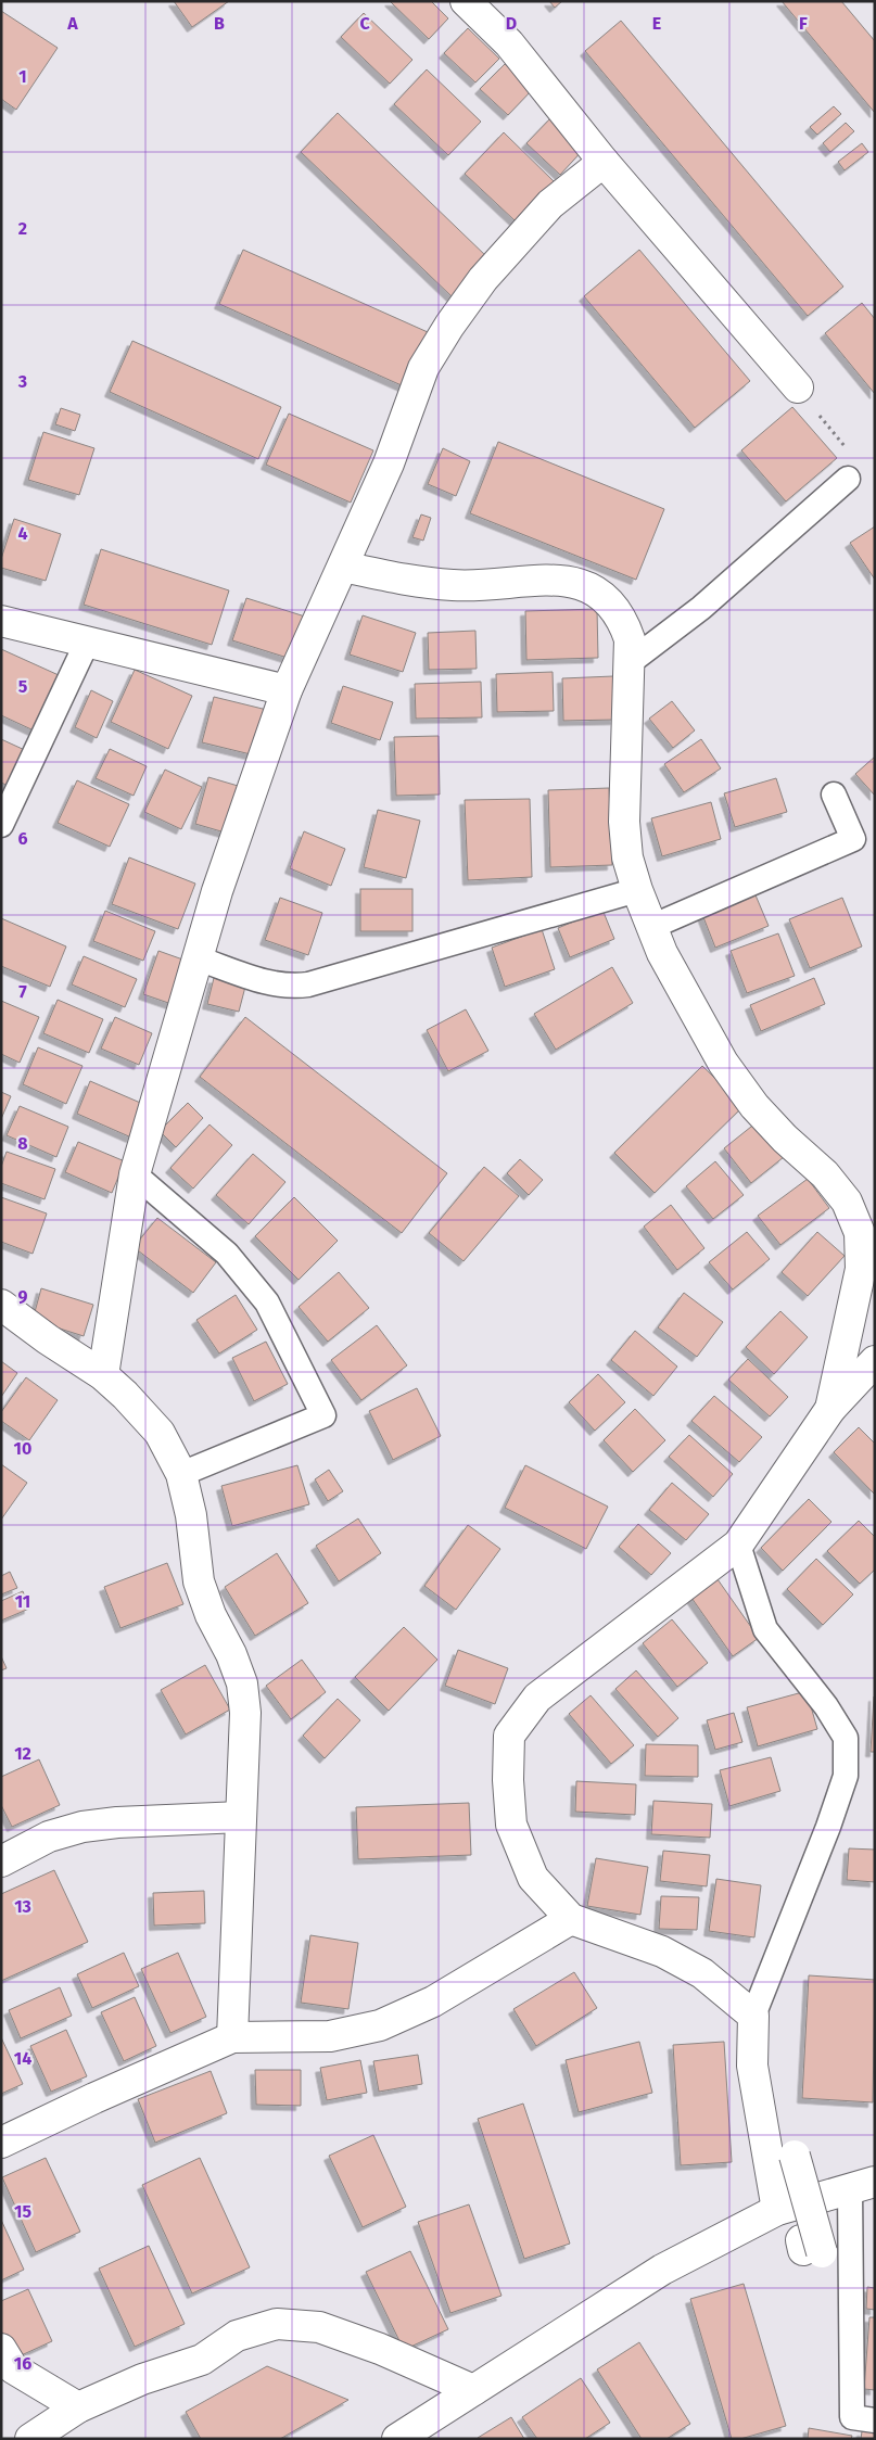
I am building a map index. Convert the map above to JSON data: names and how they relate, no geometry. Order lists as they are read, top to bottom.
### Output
{
  "grid": {
    "columns": [
      "A",
      "B",
      "C",
      "D",
      "E",
      "F"
    ],
    "rows": [
      "1",
      "2",
      "3",
      "4",
      "5",
      "6",
      "7",
      "8",
      "9",
      "10",
      "11",
      "12",
      "13",
      "14",
      "15",
      "16"
    ]
  }
}
